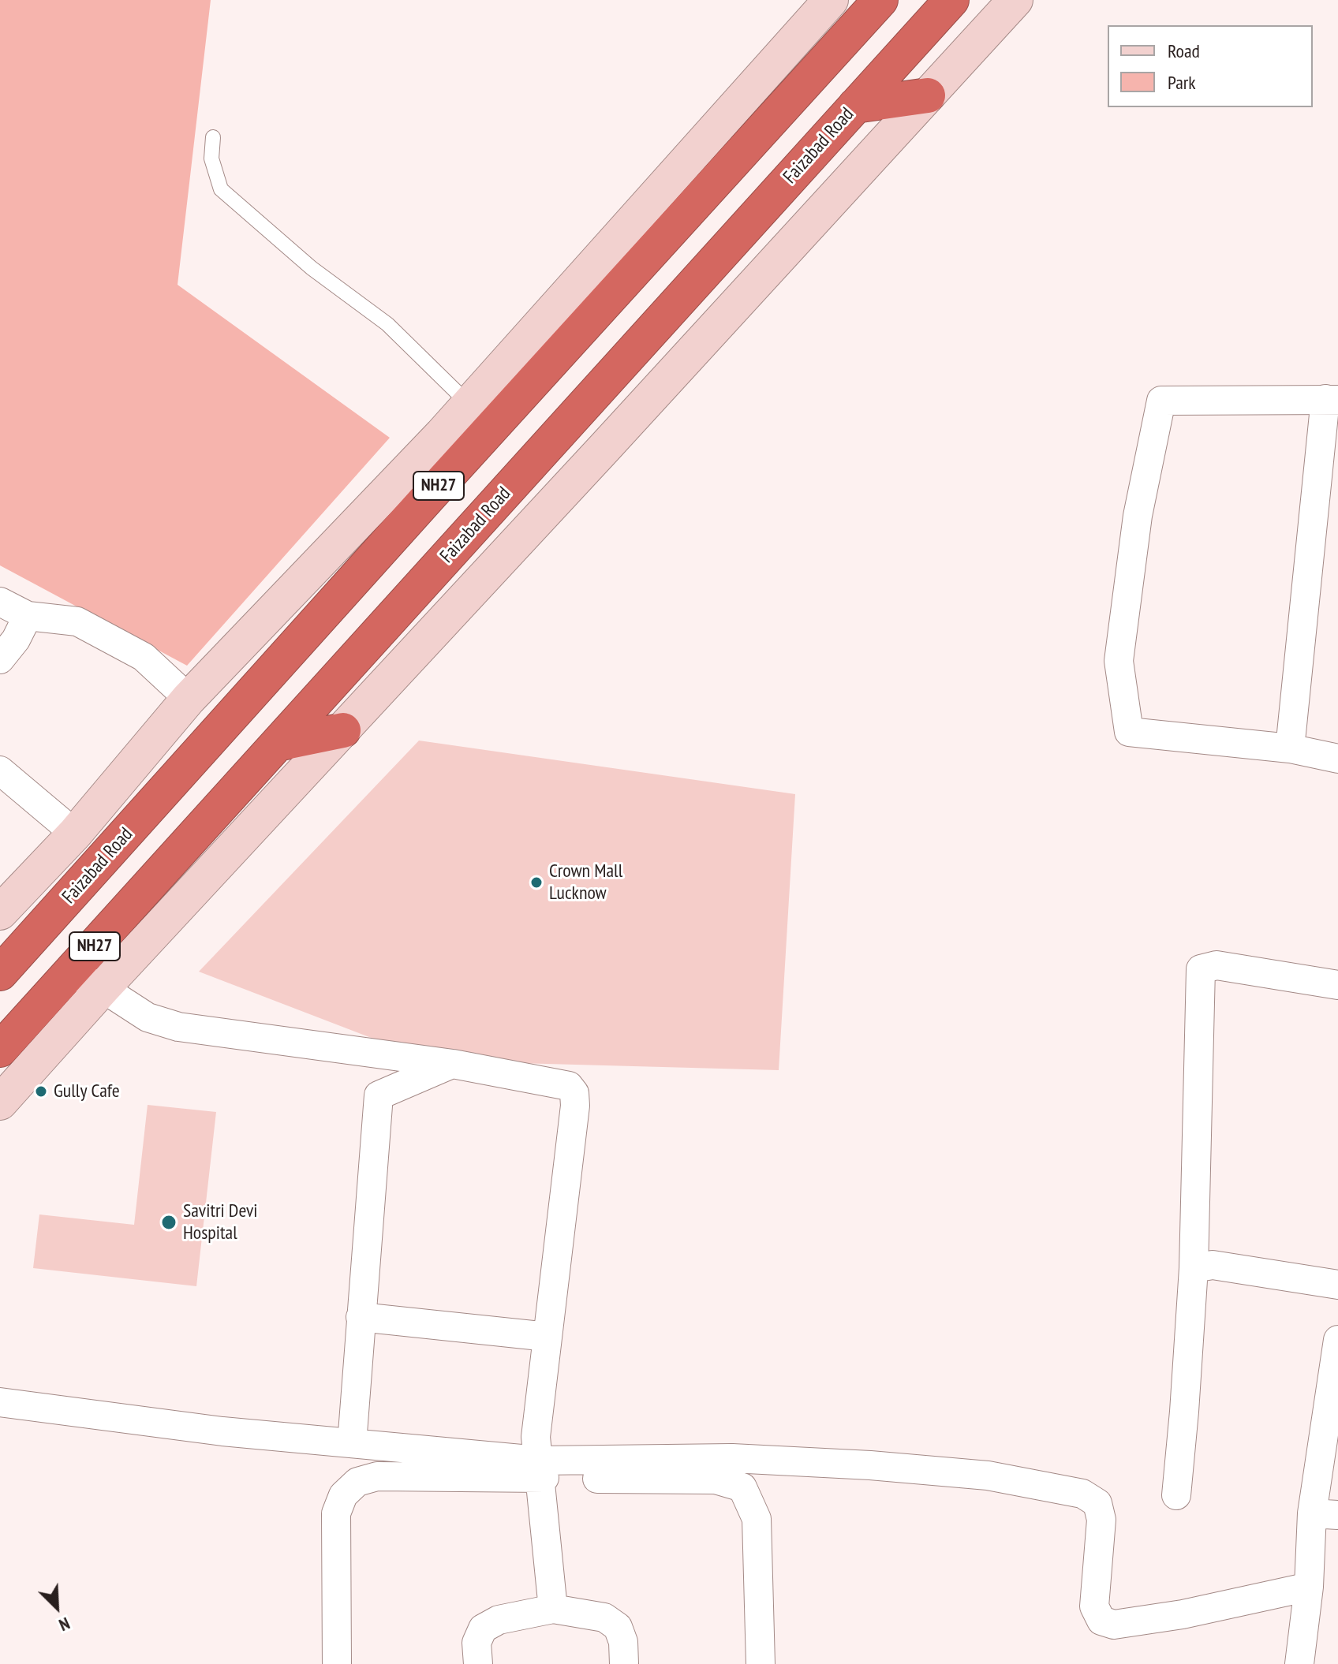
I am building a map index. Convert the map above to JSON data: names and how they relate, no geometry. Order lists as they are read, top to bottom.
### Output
{
  "streets": {
    "highway": ["Faizabad Road", "NH27"]
  },
  "places": ["Crown Mall Lucknow", "Gully Cafe", "Savitri Devi Hospital"],
  "legend": ["Road", "Park"],
  "north": "bottom right"
}
